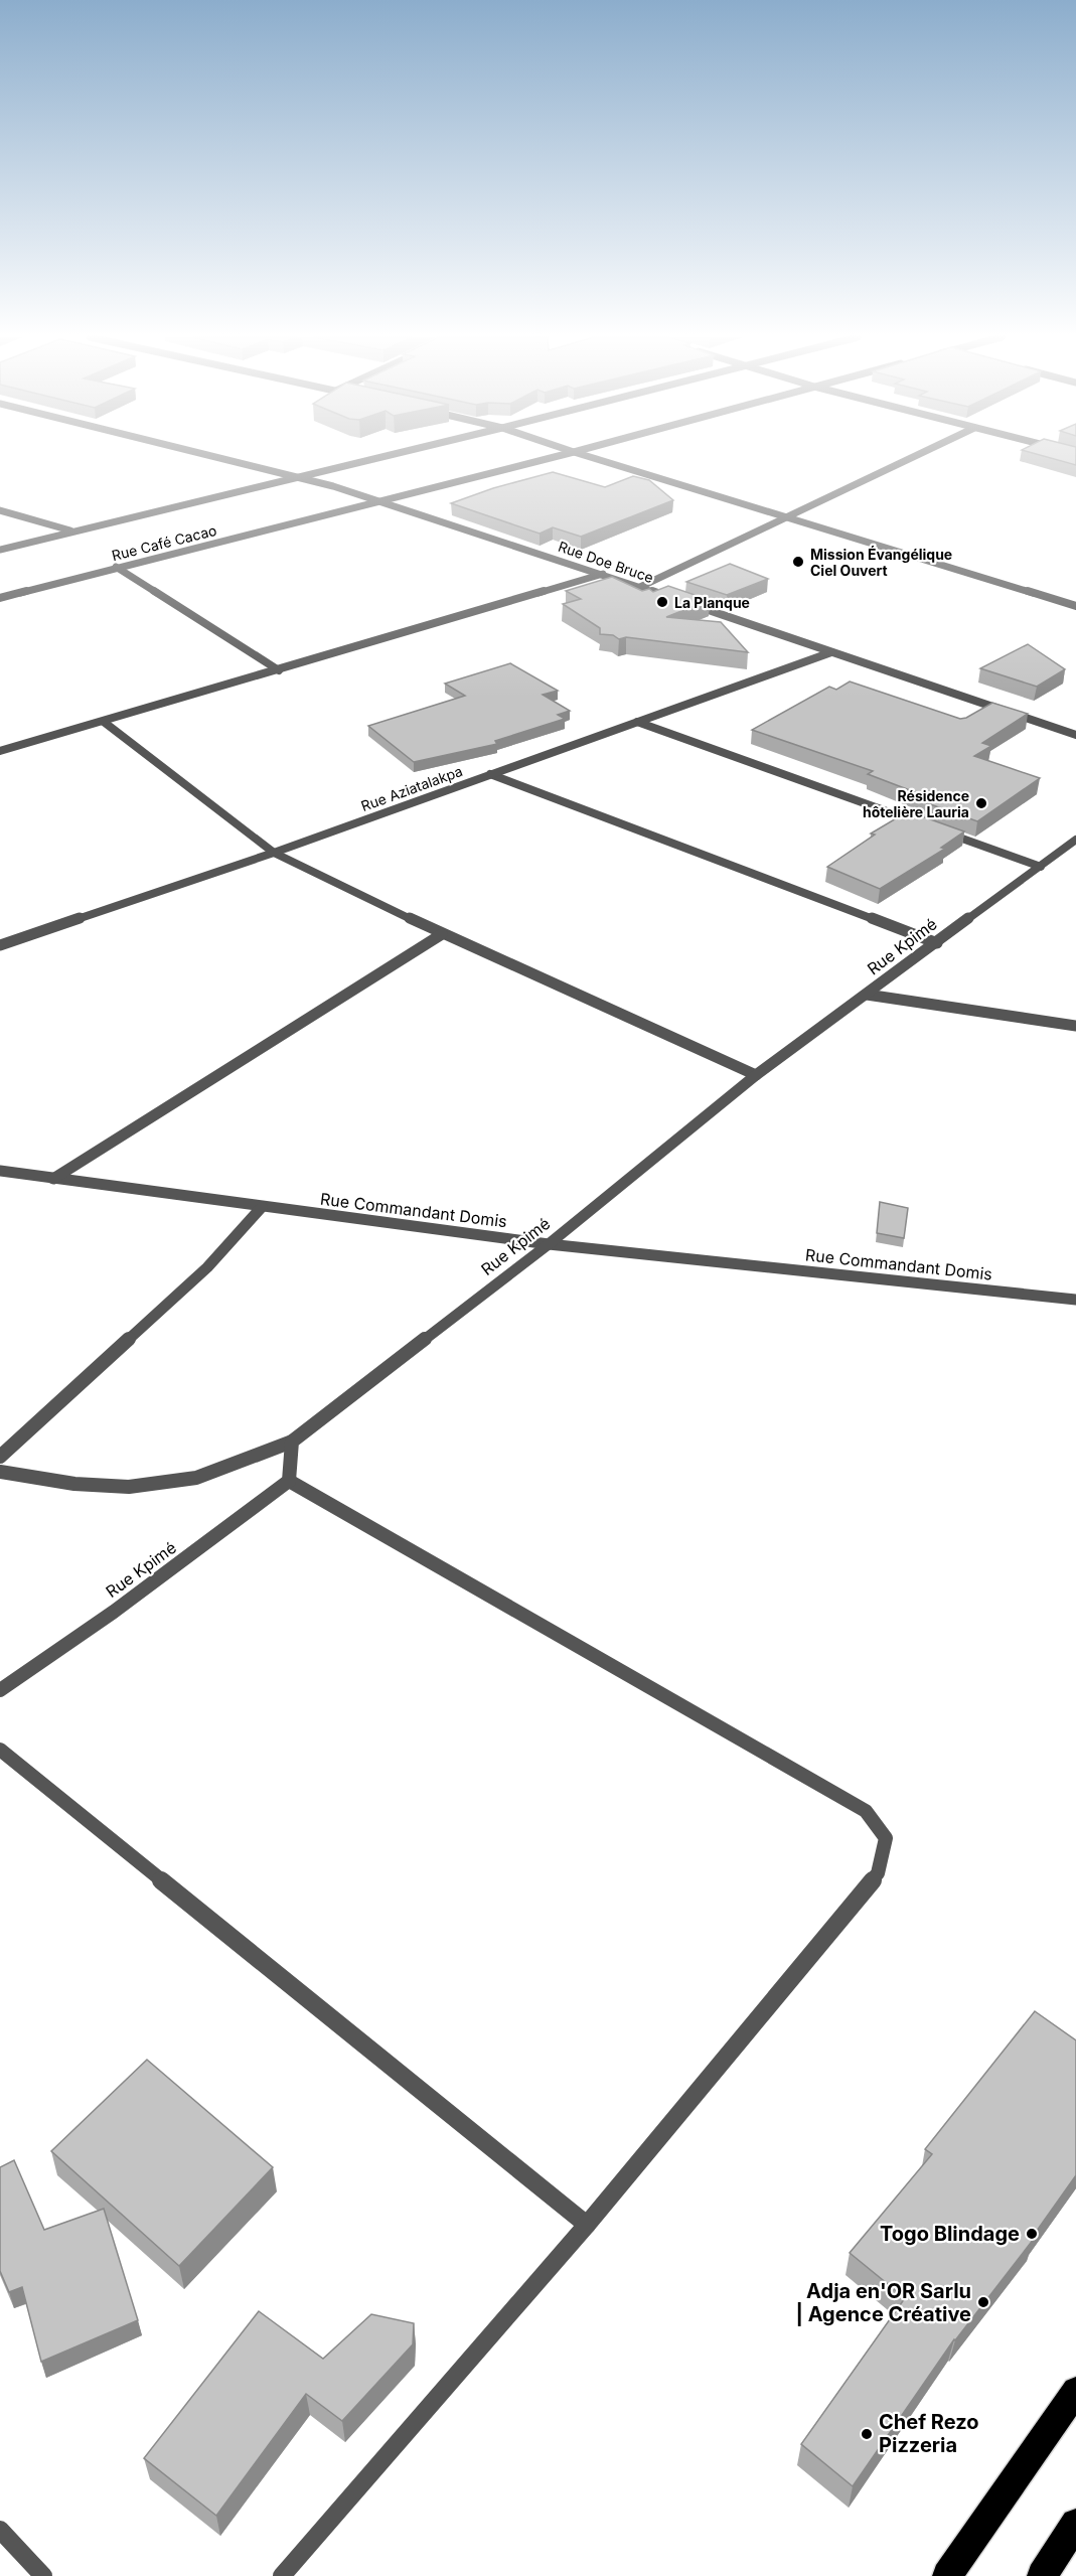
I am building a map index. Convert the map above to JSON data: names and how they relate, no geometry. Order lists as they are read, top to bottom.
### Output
{
  "streets": {
    "street": [
      "Rue Café Cacao",
      "Rue Doe Bruce",
      "Rue Aziatalakpa",
      "Rue Kpimé",
      "Rue Commandant Domis"
    ]
  },
  "crossings": [
    ["Rue Café Cacao", "Rue Doe Bruce"],
    ["Rue Kpimé", "Rue Commandant Domis"]
  ],
  "places": [
    "Mission Évangélique Ciel Ouvert",
    "La Planque",
    "Résidence hôtelière Lauria",
    "Togo Blindage",
    "Adja en'OR Sarlu | Agence Créative",
    "Chef Rezo Pizzeria"
  ]
}
